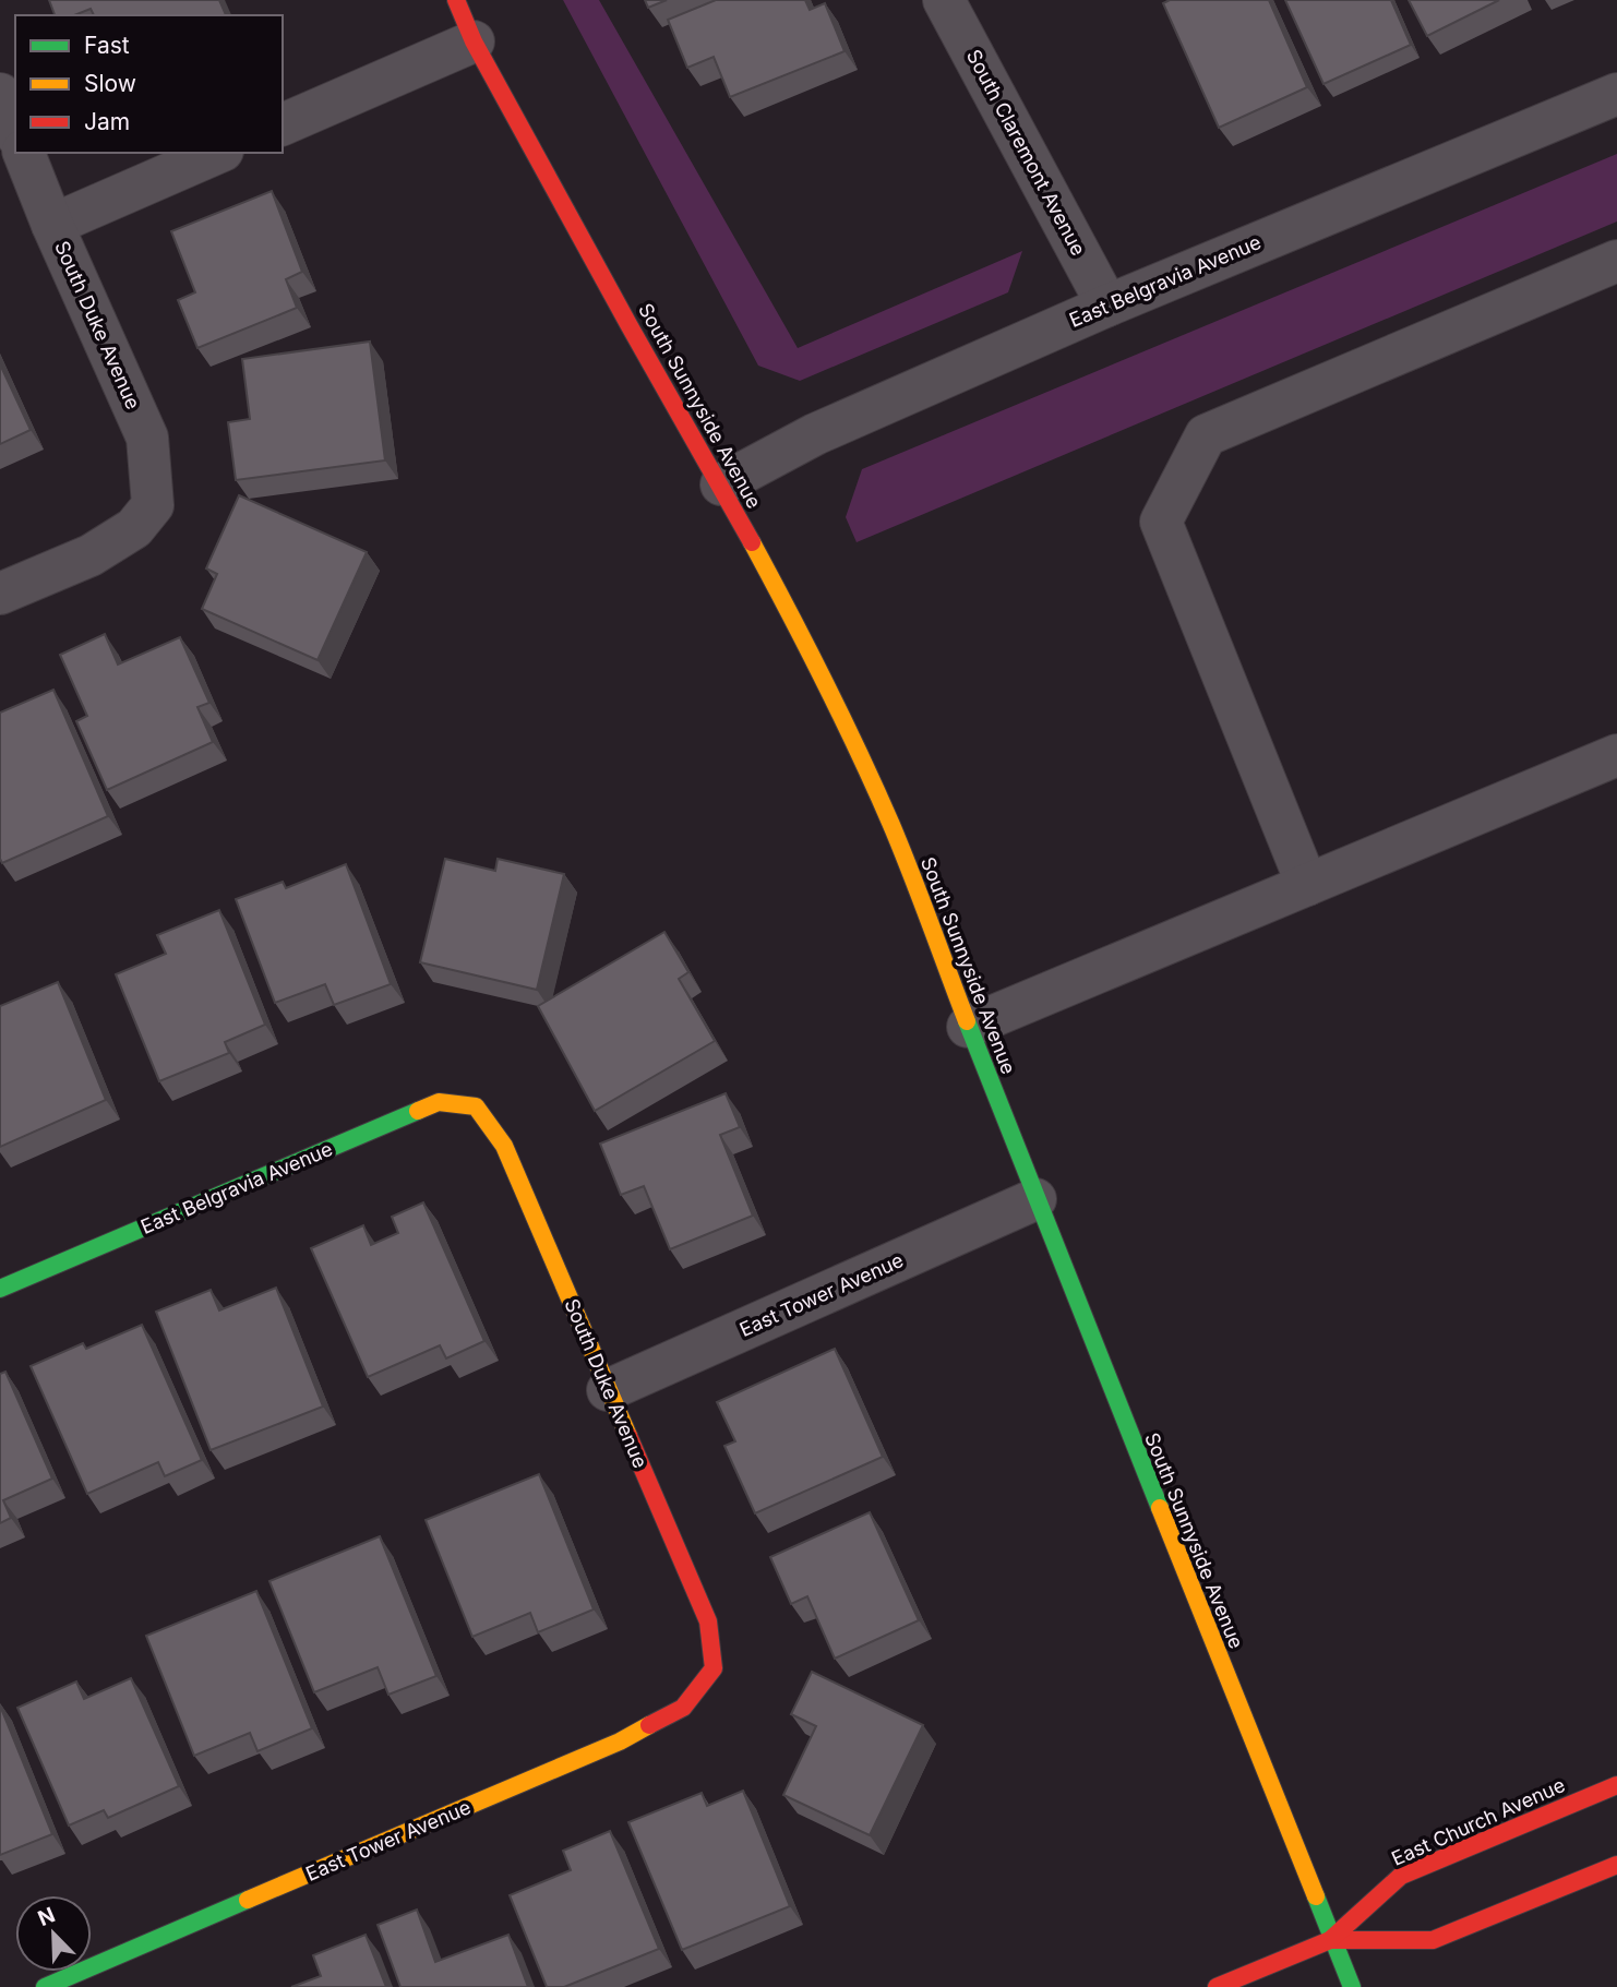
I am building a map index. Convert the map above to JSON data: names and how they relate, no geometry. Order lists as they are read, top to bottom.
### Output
{
  "streets": {
    "street": [
      "South Claremont Avenue",
      "East Belgravia Avenue",
      "South Duke Avenue",
      "South Sunnyside Avenue",
      "East Tower Avenue",
      "East Church Avenue"
    ]
  },
  "crossings": [
    ["South Claremont Avenue", "East Belgravia Avenue"],
    ["East Belgravia Avenue", "South Duke Avenue"],
    ["East Belgravia Avenue", "South Sunnyside Avenue"],
    ["South Duke Avenue", "East Tower Avenue"],
    ["South Sunnyside Avenue", "East Tower Avenue"],
    ["South Sunnyside Avenue", "East Church Avenue"]
  ],
  "legend": ["Fast", "Slow", "Jam"],
  "north": "top left"
}
